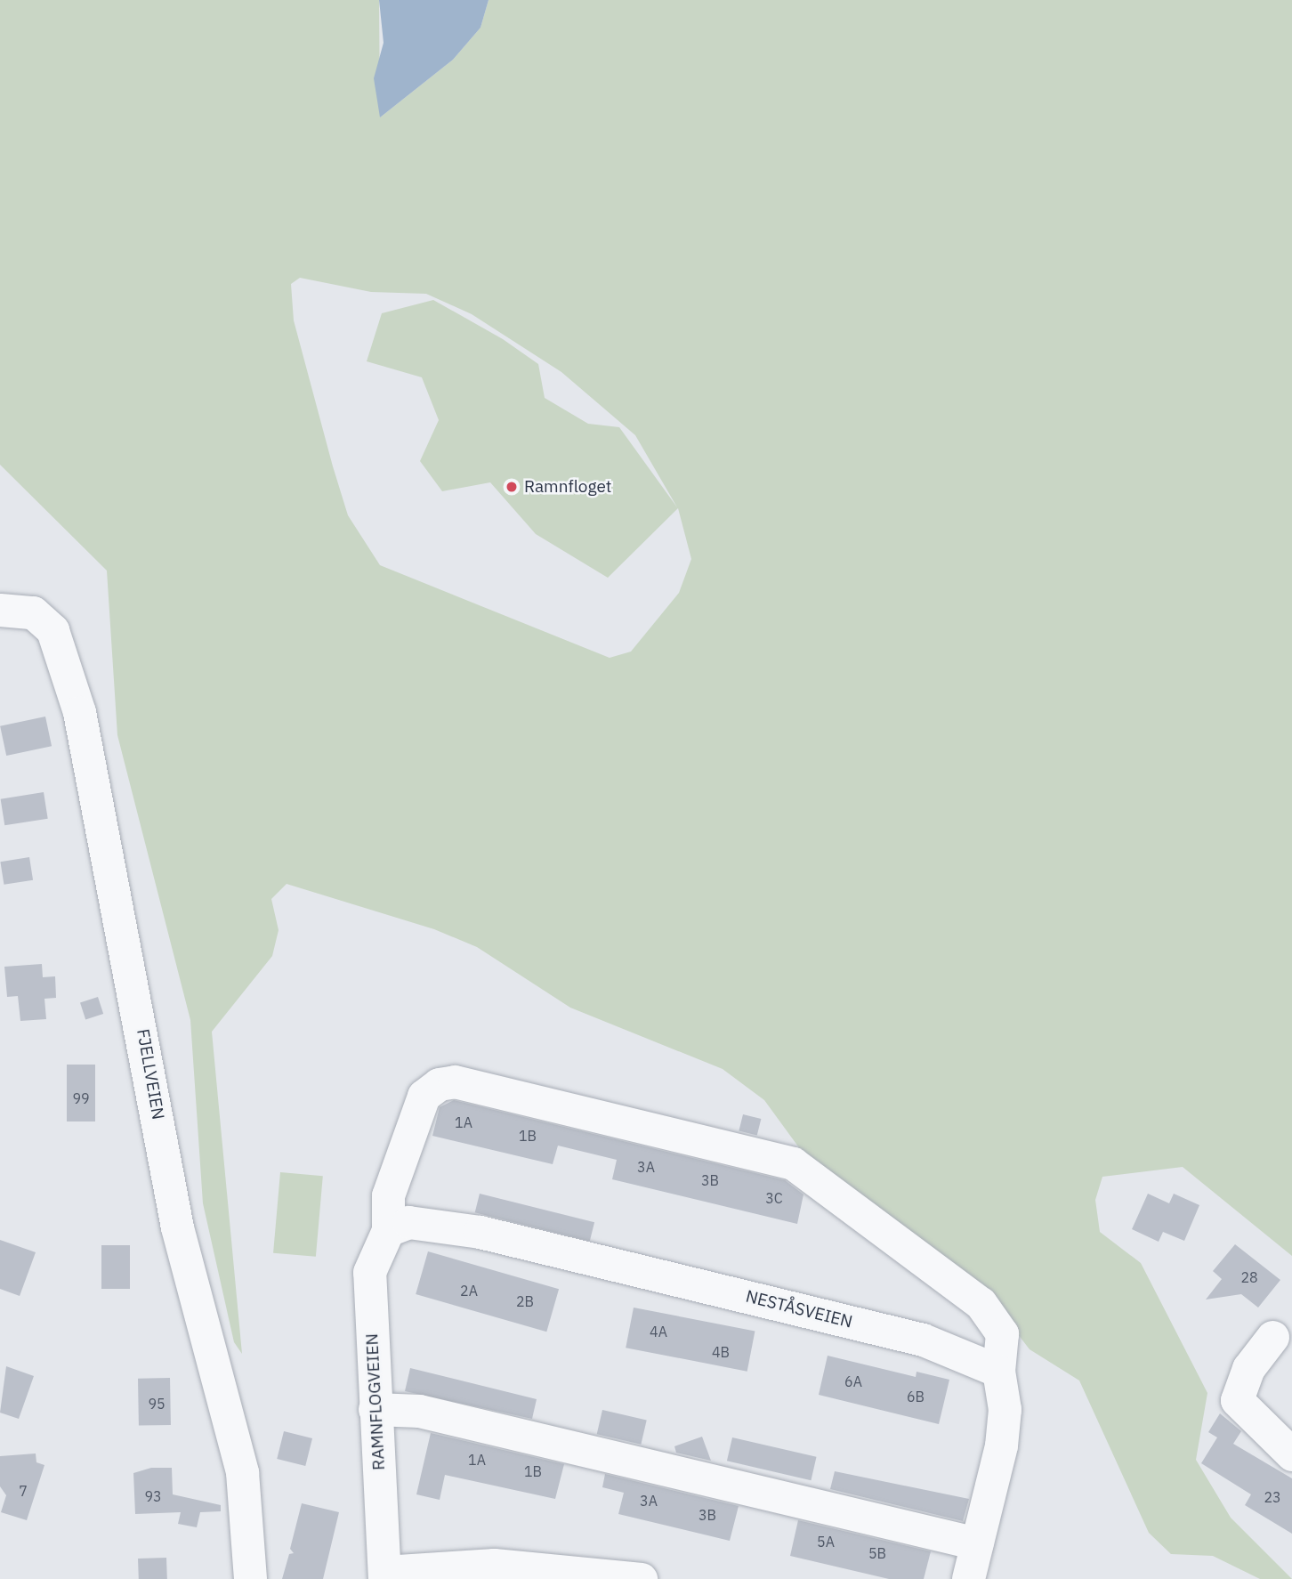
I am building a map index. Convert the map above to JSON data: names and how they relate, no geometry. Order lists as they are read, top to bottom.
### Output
{
  "streets": {
    "street": ["FJELLVEIEN", "NESTÅSVEIEN", "RAMNFLOGVEIEN"]
  },
  "crossings": [
    ["NESTÅSVEIEN", "RAMNFLOGVEIEN"]
  ],
  "places": ["Ramnfloget"],
  "house_numbers": [
    "99",
    "1A",
    "1B",
    "3A",
    "3B",
    "3C",
    "28",
    "2A",
    "2B",
    "4A",
    "4B",
    "6A",
    "6B",
    "95",
    "1A",
    "1B",
    "7",
    "93",
    "23",
    "3A",
    "3B",
    "5A",
    "5B"
  ]
}
